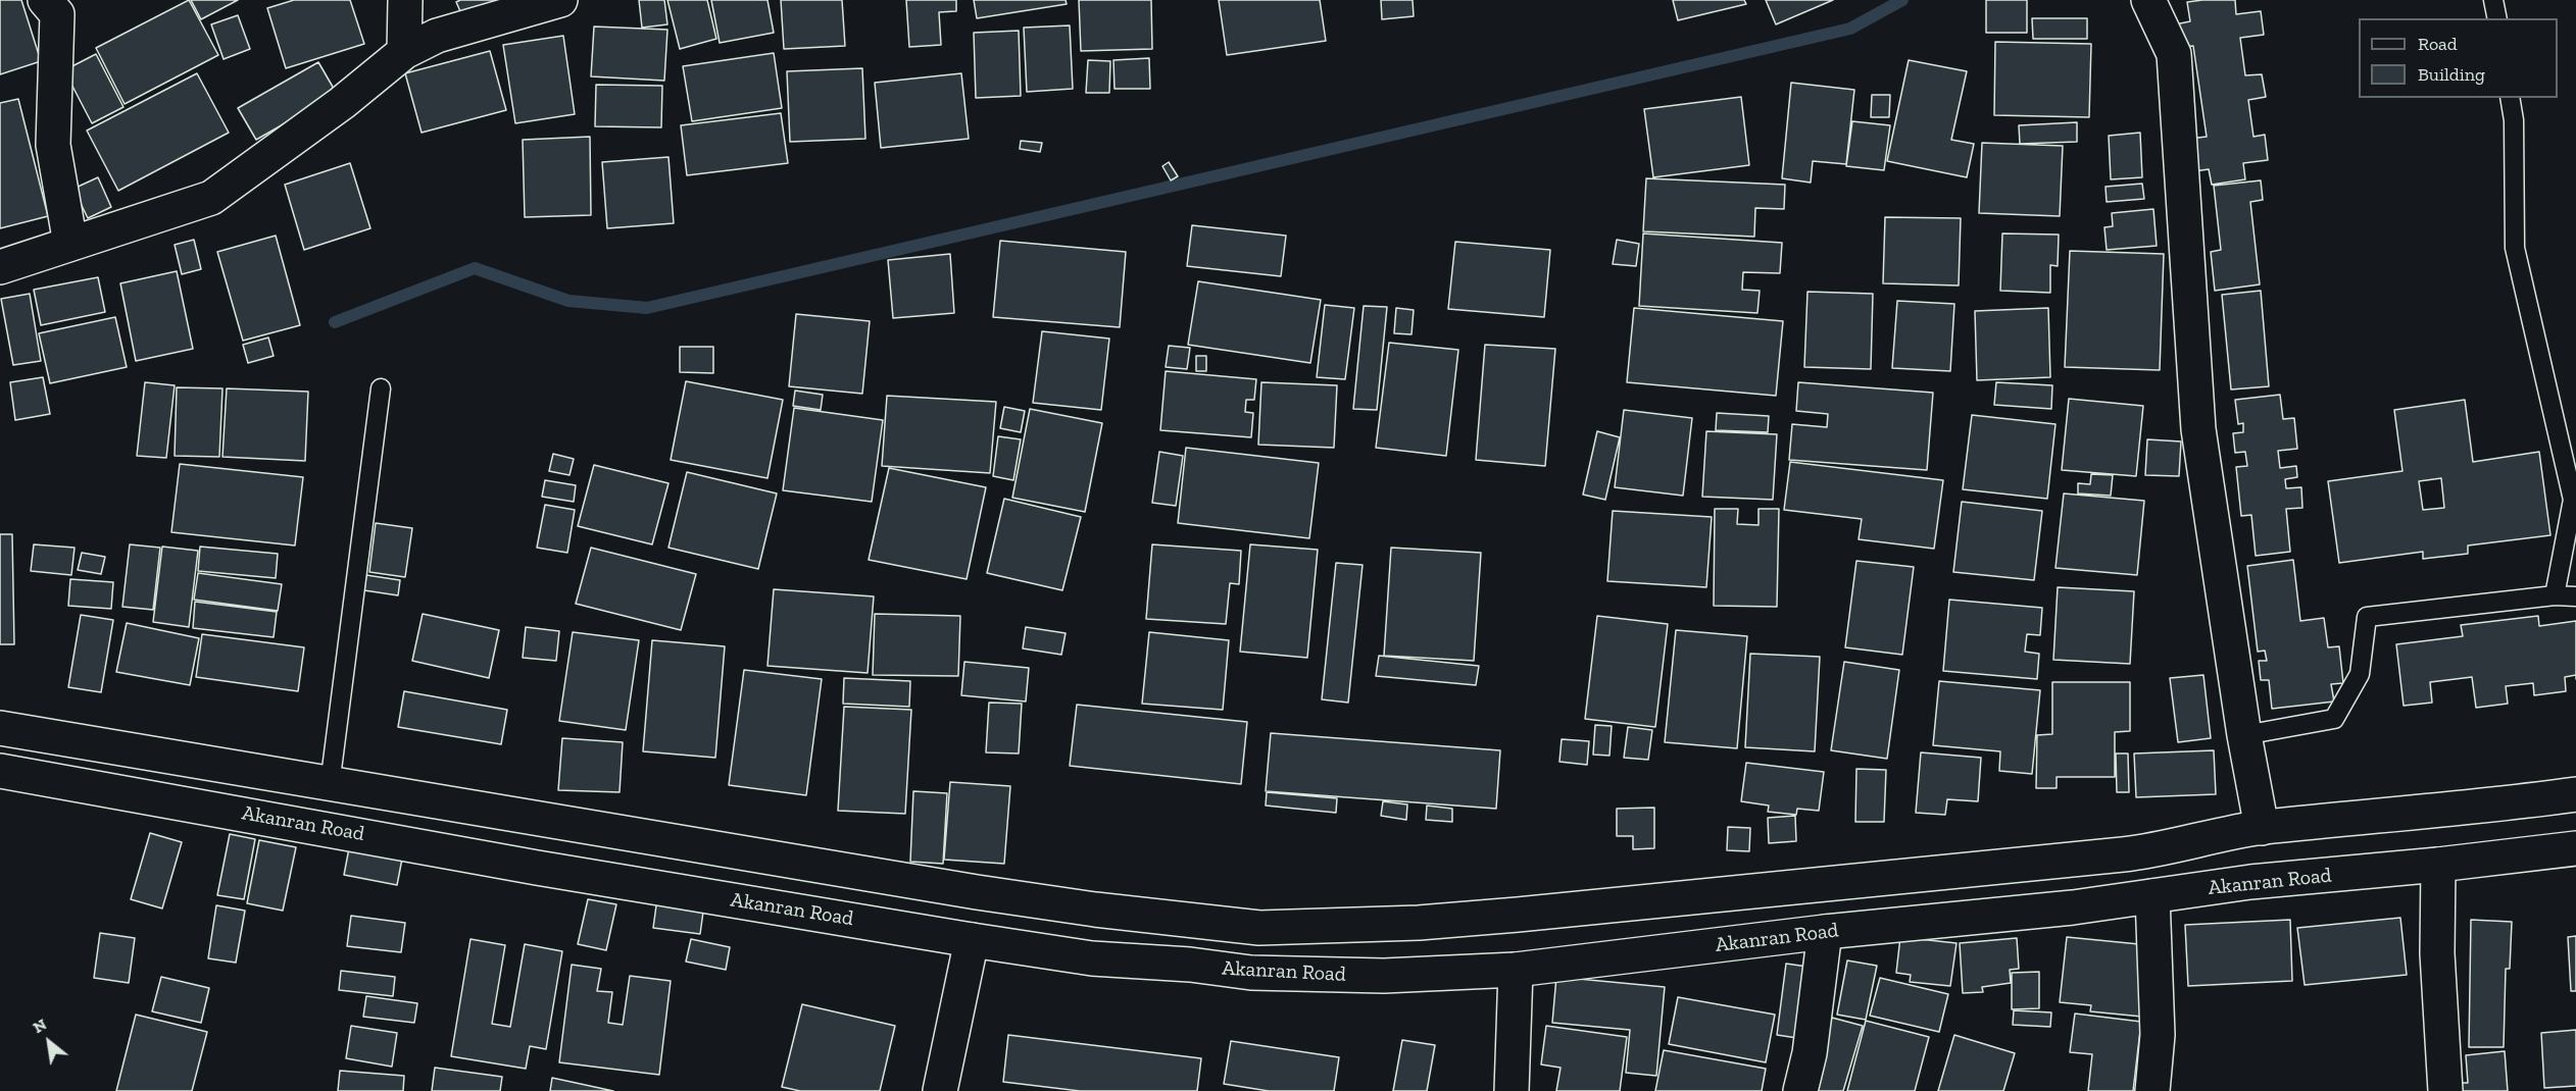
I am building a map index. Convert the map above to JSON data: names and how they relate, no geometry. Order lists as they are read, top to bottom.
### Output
{
  "streets": {
    "main road": ["Akanran Road"]
  },
  "legend": ["Road", "Building"],
  "north": "top left"
}
